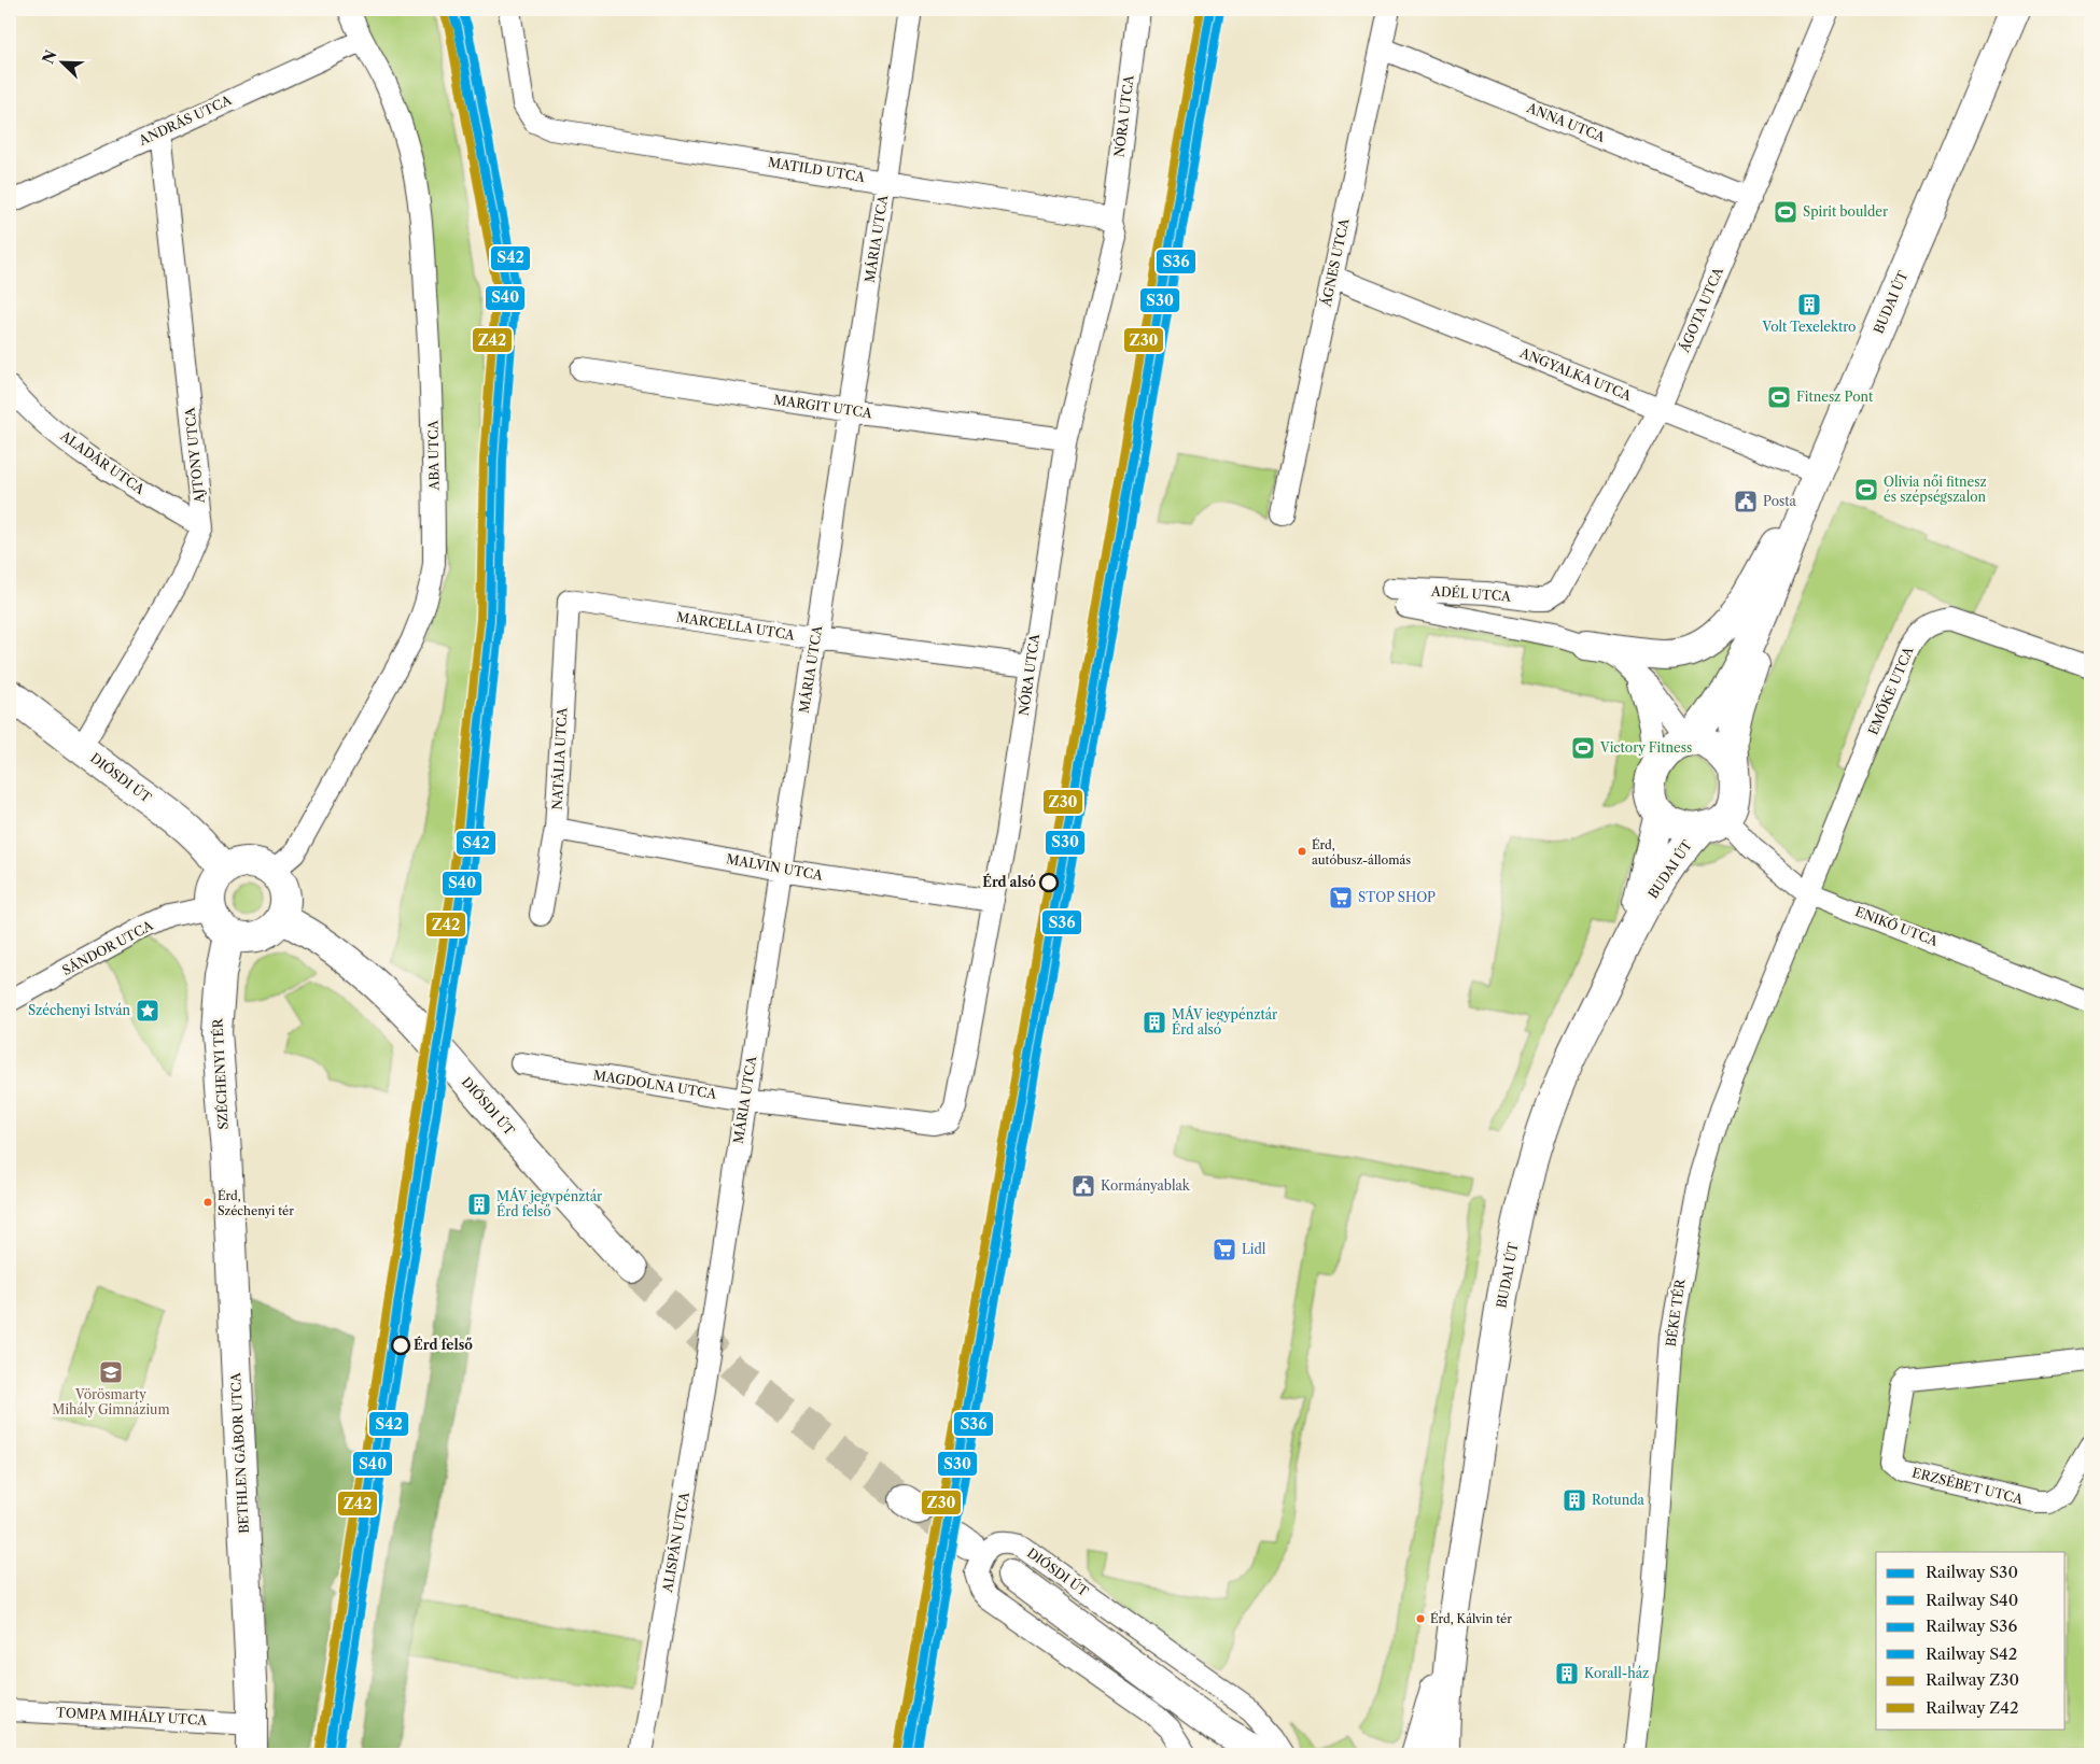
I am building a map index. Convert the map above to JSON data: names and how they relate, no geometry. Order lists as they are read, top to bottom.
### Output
{
  "streets": {
    "main road": [
      "BUDAI ÚT",
      "DIÓSDI ÚT",
      "SZÉCHENYI TÉR",
      "BETHLEN GÁBOR UTCA"
    ],
    "street": [
      "NÓRA UTCA",
      "ANDRÁS UTCA",
      "ANNA UTCA",
      "MATILD UTCA",
      "MÁRIA UTCA",
      "ÁGNES UTCA",
      "ÁGOTA UTCA",
      "ANGYALKA UTCA",
      "MARGIT UTCA",
      "AJTONY UTCA",
      "ABA UTCA",
      "ALADÁR UTCA",
      "ADÉL UTCA",
      "MARCELLA UTCA",
      "EMŐKE UTCA",
      "NATÁLIA UTCA",
      "MALVIN UTCA",
      "ENIKŐ UTCA",
      "SÁNDOR UTCA",
      "MAGDOLNA UTCA",
      "BÉKE TÉR",
      "ERZSÉBET UTCA",
      "ALISPÁN UTCA",
      "TOMPA MIHÁLY UTCA"
    ]
  },
  "crossings": [
    ["NÓRA UTCA", "MATILD UTCA"],
    ["NÓRA UTCA", "MARGIT UTCA"],
    ["NÓRA UTCA", "MARCELLA UTCA"],
    ["NÓRA UTCA", "MALVIN UTCA"],
    ["NÓRA UTCA", "MAGDOLNA UTCA"],
    ["ANDRÁS UTCA", "AJTONY UTCA"],
    ["ANDRÁS UTCA", "ABA UTCA"],
    ["ANNA UTCA", "ÁGNES UTCA"],
    ["ANNA UTCA", "ÁGOTA UTCA"],
    ["MATILD UTCA", "MÁRIA UTCA"],
    ["MÁRIA UTCA", "MARGIT UTCA"],
    ["MÁRIA UTCA", "MARCELLA UTCA"],
    ["MÁRIA UTCA", "MALVIN UTCA"],
    ["MÁRIA UTCA", "MAGDOLNA UTCA"],
    ["MÁRIA UTCA", "ALISPÁN UTCA"],
    ["ÁGNES UTCA", "ANGYALKA UTCA"],
    ["BUDAI ÚT", "ANGYALKA UTCA"],
    ["BUDAI ÚT", "ENIKŐ UTCA"],
    ["ÁGOTA UTCA", "ANGYALKA UTCA"],
    ["ÁGOTA UTCA", "ADÉL UTCA"],
    ["AJTONY UTCA", "ALADÁR UTCA"],
    ["AJTONY UTCA", "DIÓSDI ÚT"],
    ["ABA UTCA", "DIÓSDI ÚT"],
    ["ABA UTCA", "SÁNDOR UTCA"],
    ["ABA UTCA", "SZÉCHENYI TÉR"],
    ["MARCELLA UTCA", "NATÁLIA UTCA"],
    ["EMŐKE UTCA", "ENIKŐ UTCA"],
    ["EMŐKE UTCA", "BÉKE TÉR"],
    ["NATÁLIA UTCA", "MALVIN UTCA"],
    ["DIÓSDI ÚT", "SÁNDOR UTCA"],
    ["DIÓSDI ÚT", "SZÉCHENYI TÉR"],
    ["ENIKŐ UTCA", "BÉKE TÉR"],
    ["SÁNDOR UTCA", "SZÉCHENYI TÉR"],
    ["SZÉCHENYI TÉR", "BETHLEN GÁBOR UTCA"],
    ["BETHLEN GÁBOR UTCA", "TOMPA MIHÁLY UTCA"]
  ],
  "places": {
    "sports": [
      "Spirit boulder",
      "Fitnesz Pont",
      "Olivia női fitnesz és szépségszalon",
      "Victory Fitness"
    ],
    "building": [
      "Volt Texelektro",
      "MÁV jegypénztár Érd alsó",
      "MÁV jegypénztár Érd felső",
      "Rotunda",
      "Korall-ház"
    ],
    "public building": ["Posta", "Kormányablak"],
    "other": [
      "Érd, autóbusz-állomás",
      "Érd alsó",
      "Érd, Széchenyi tér",
      "Érd felső",
      "Érd, Kálvin tér"
    ],
    "supermarket": ["STOP SHOP", "Lidl"],
    "place": ["Széchenyi István"],
    "school or university": ["Vörösmarty Mihály Gimnázium"]
  },
  "lines": [
    "rail line S30",
    "rail line S40",
    "rail line S42",
    "rail line Z30",
    "rail line S36",
    "rail line Z42"
  ],
  "legend": [
    "Railway S30",
    "Railway S40",
    "Railway S36",
    "Railway S42",
    "Railway Z30",
    "Railway Z42"
  ],
  "north": "top left"
}
